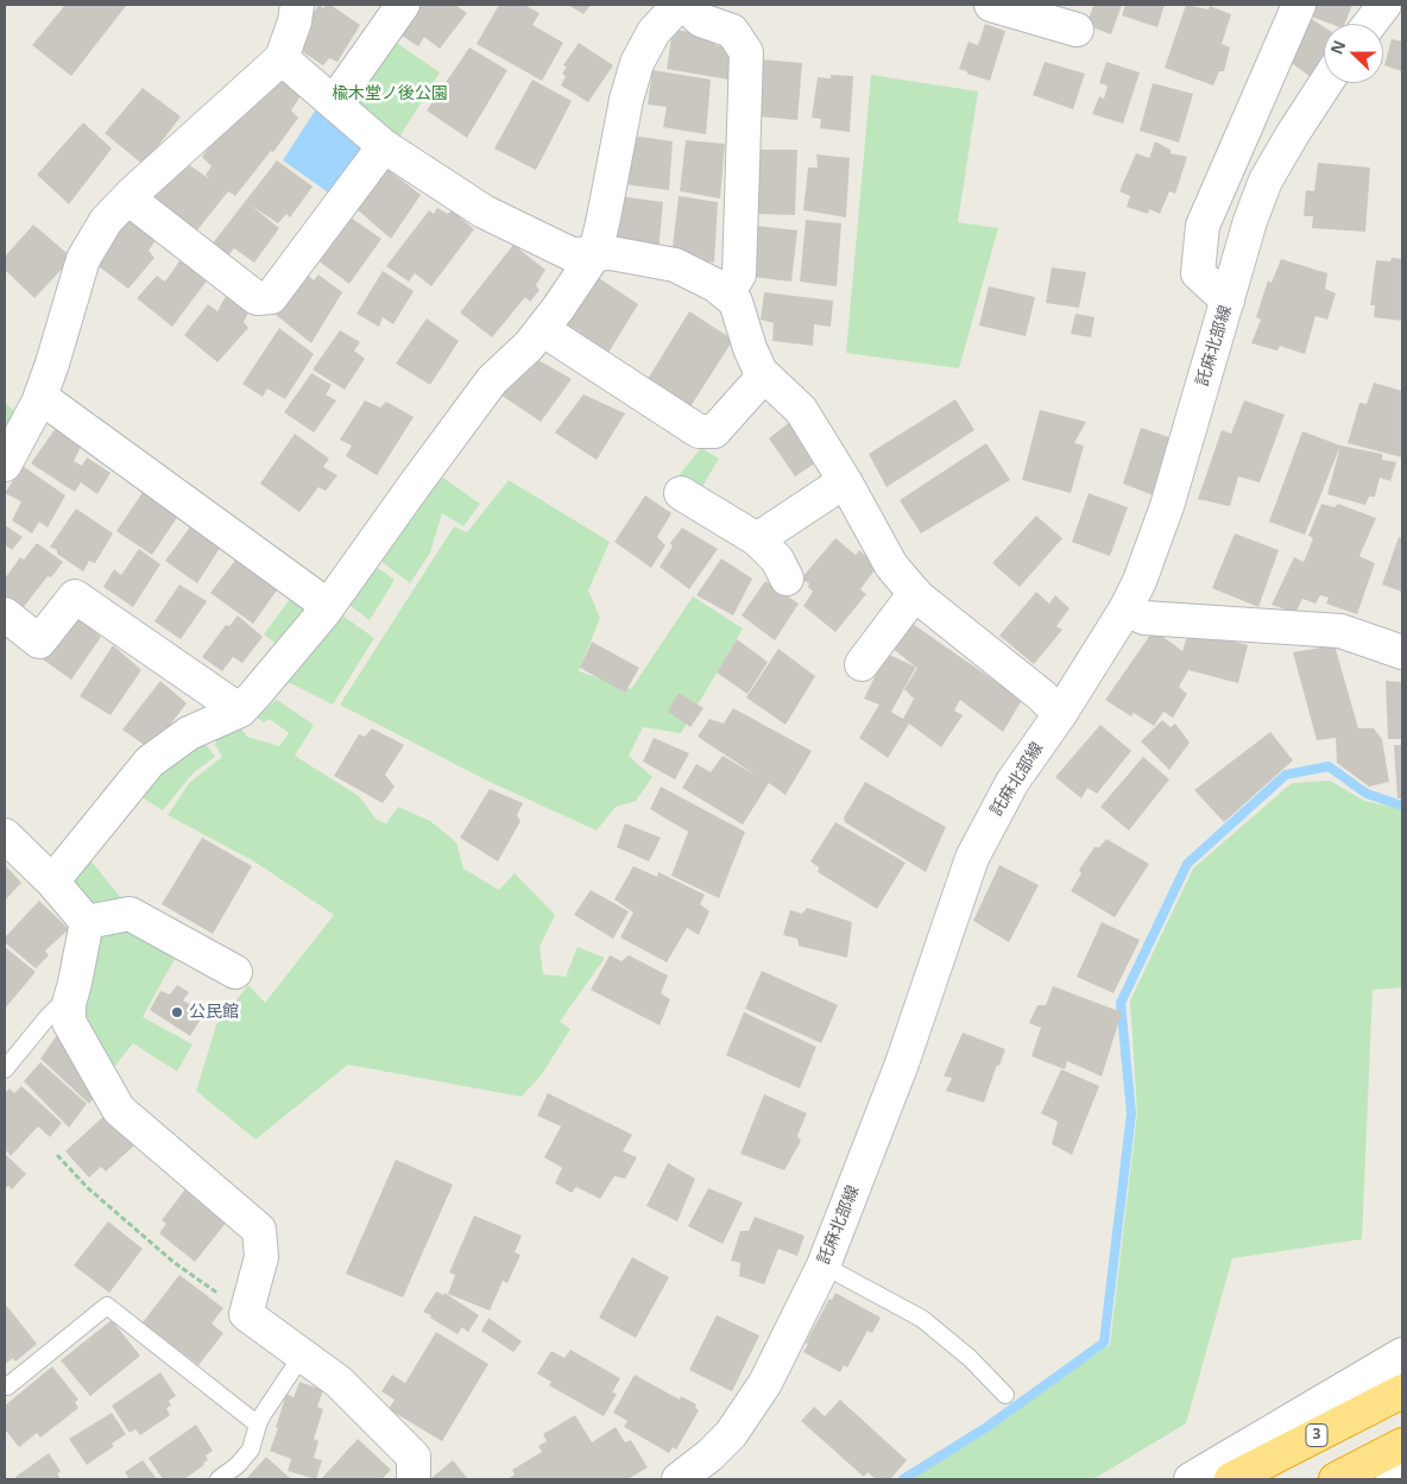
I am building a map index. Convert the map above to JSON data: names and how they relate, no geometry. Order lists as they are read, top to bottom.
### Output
{
  "streets": {
    "highway": ["3"],
    "street": ["託麻北部線"]
  },
  "parks": ["楡木堂ノ後公園"],
  "places": ["公民館"],
  "north": "left"
}
